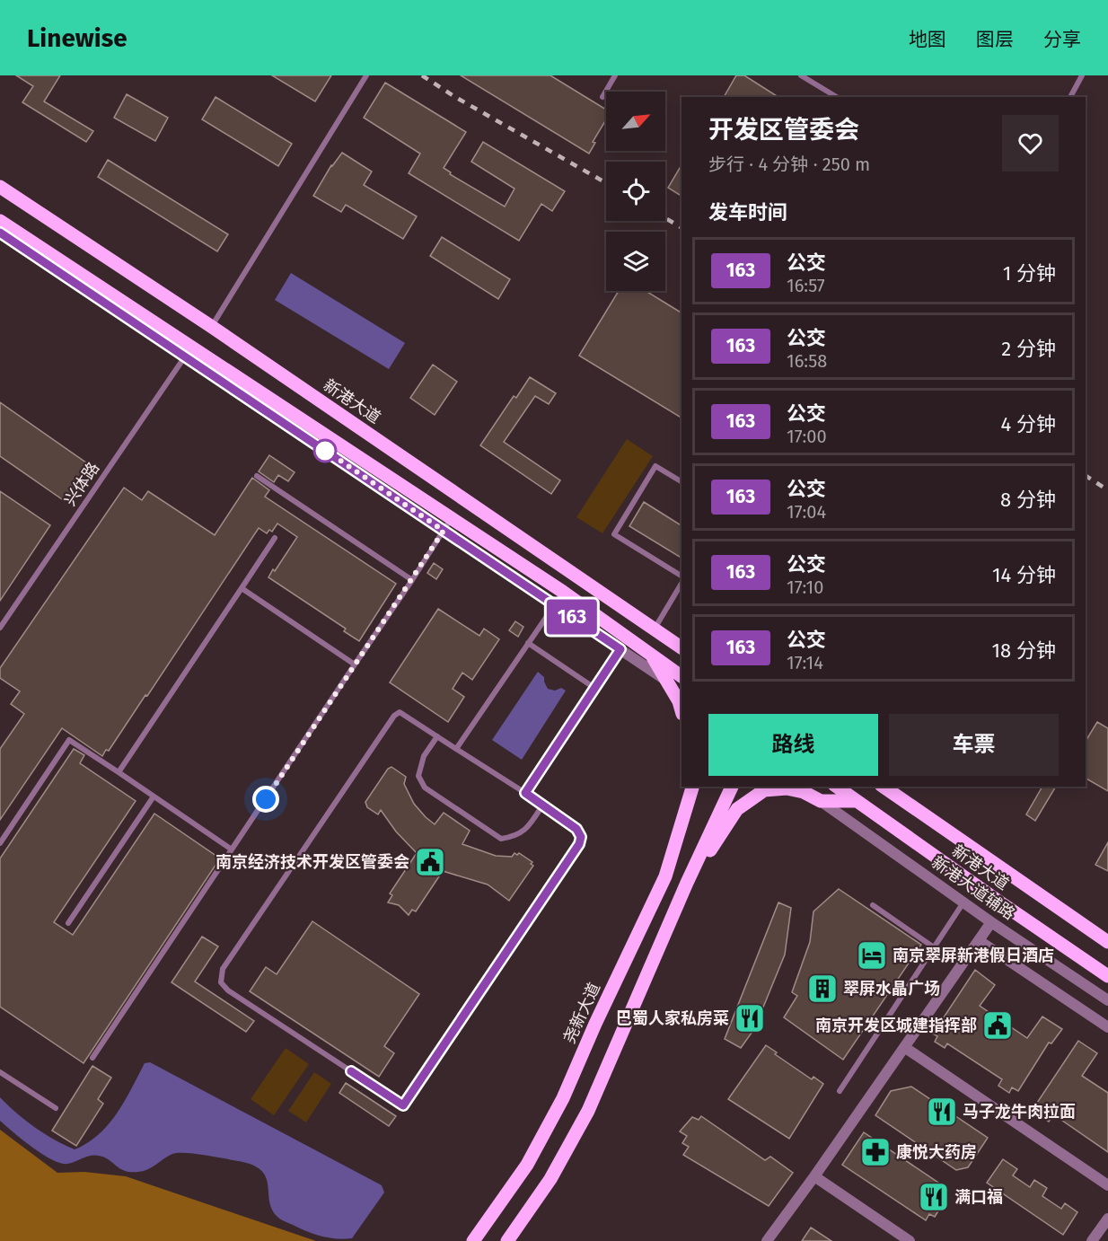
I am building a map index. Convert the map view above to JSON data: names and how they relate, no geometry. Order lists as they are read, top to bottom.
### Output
{
  "streets": {
    "main road": ["新港大道", "尧新大道"],
    "street": ["新港大道辅路"],
    "lane": ["兴体路"]
  },
  "places": {
    "public building": ["南京经济技术开发区管委会", "南京开发区城建指挥部"],
    "hotel": ["南京翠屏新港假日酒店"],
    "building": ["翠屏水晶广场"],
    "restaurant": ["巴蜀人家私房菜", "马子龙牛肉拉面", "满口福"],
    "pharmacy": ["康悦大药房"]
  },
  "lines": ["bus line 163"],
  "north": "top right",
  "page": {
    "header": "Linewise",
    "nav": ["地图", "图层", "分享"],
    "on_map": "163",
    "heading": [
      ["开发区管委会", "步行 · 4 分钟 · 250 m"],
      "发车时间"
    ],
    "list": [
      {
        "mark": "163",
        "name": "公交",
        "note": "16:57",
        "value": "1 分钟"
      },
      {
        "mark": "163",
        "name": "公交",
        "note": "16:58",
        "value": "2 分钟"
      },
      {
        "mark": "163",
        "name": "公交",
        "note": "17:00",
        "value": "4 分钟"
      },
      {
        "mark": "163",
        "name": "公交",
        "note": "17:04",
        "value": "8 分钟"
      },
      {
        "mark": "163",
        "name": "公交",
        "note": "17:10",
        "value": "14 分钟"
      },
      {
        "mark": "163",
        "name": "公交",
        "note": "17:14",
        "value": "18 分钟"
      }
    ],
    "buttons": ["路线", "车票"]
  }
}
